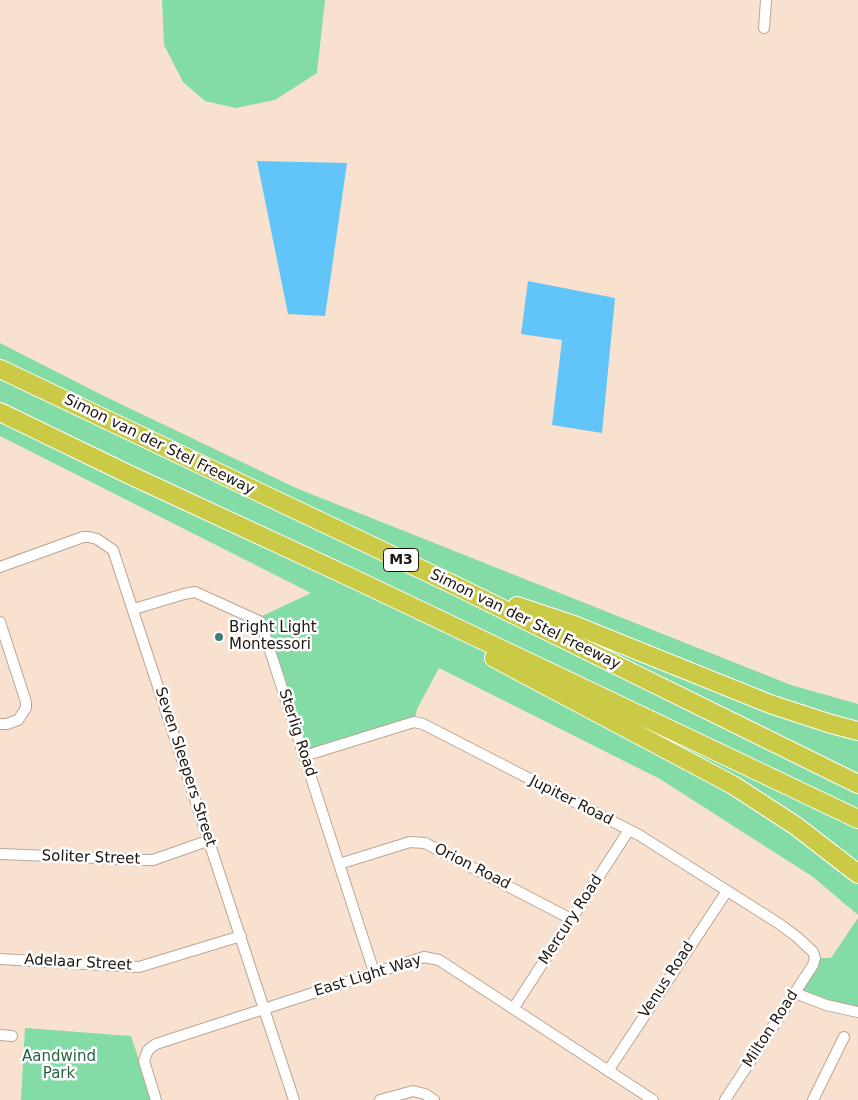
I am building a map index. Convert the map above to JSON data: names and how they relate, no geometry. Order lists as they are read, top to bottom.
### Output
{
  "streets": {
    "highway": ["Simon van der Stel Freeway", "M3"],
    "street": [
      "Sterlig Road",
      "Seven Sleepers Street",
      "Jupiter Road",
      "Soliter Street",
      "Orion Road",
      "Mercury Road",
      "Adelaar Street",
      "East Light Way",
      "Venus Road",
      "Milton Road"
    ]
  },
  "crossings": [
    ["Sterlig Road", "Seven Sleepers Street"],
    ["Sterlig Road", "Jupiter Road"],
    ["Sterlig Road", "Orion Road"],
    ["Sterlig Road", "East Light Way"],
    ["Seven Sleepers Street", "Soliter Street"],
    ["Seven Sleepers Street", "Adelaar Street"],
    ["Seven Sleepers Street", "East Light Way"],
    ["Jupiter Road", "Mercury Road"],
    ["Jupiter Road", "Venus Road"],
    ["Jupiter Road", "Milton Road"],
    ["Orion Road", "Mercury Road"],
    ["Mercury Road", "East Light Way"],
    ["East Light Way", "Venus Road"]
  ],
  "parks": ["Aandwind Park"],
  "places": ["Bright Light Montessori"]
}
